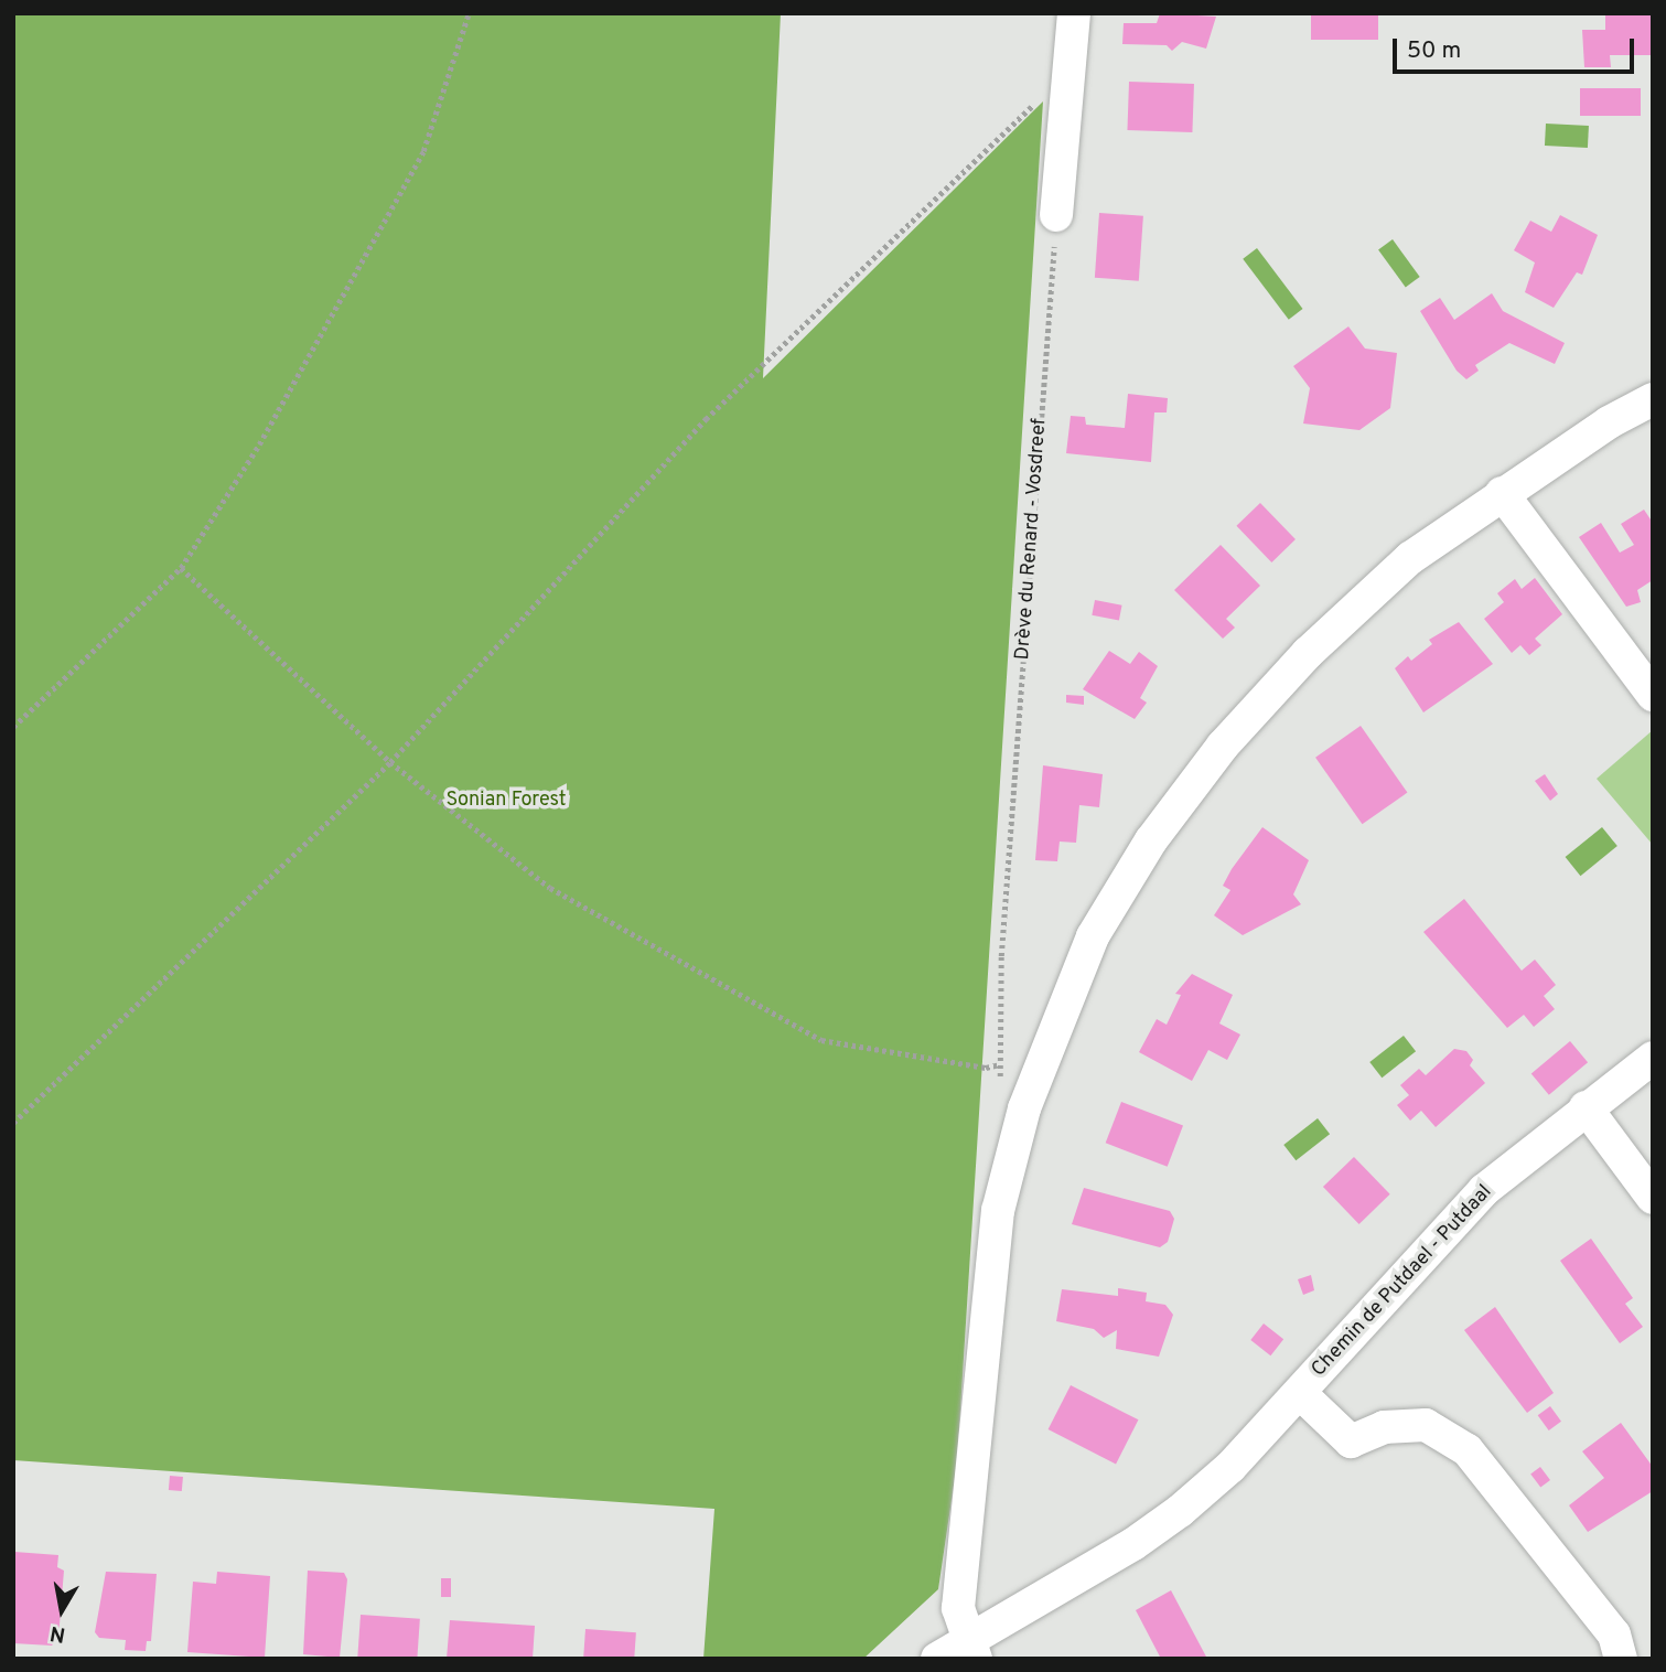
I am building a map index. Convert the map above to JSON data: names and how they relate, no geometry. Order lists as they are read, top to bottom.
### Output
{
  "streets": {
    "street": ["Chemin de Putdael - Putdaal"],
    "path": ["Drève du Renard - Vosdreef"]
  },
  "parks": ["Sonian Forest"],
  "scale_bar": "50 m",
  "north": "bottom"
}
